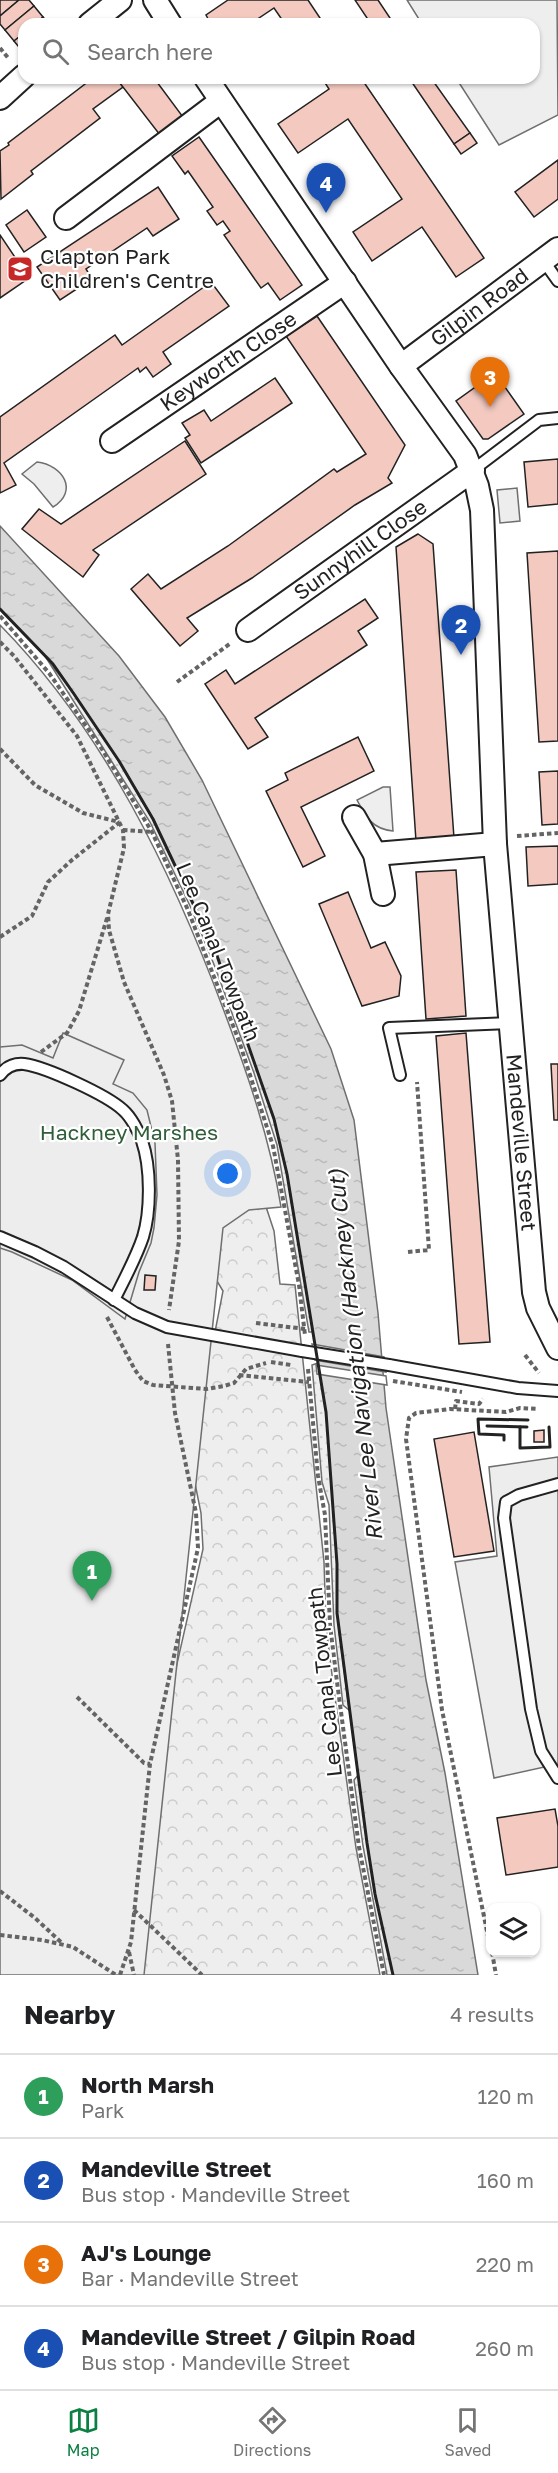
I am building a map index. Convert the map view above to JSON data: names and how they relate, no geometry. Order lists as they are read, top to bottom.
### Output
{
  "streets": {
    "street": [
      "Gilpin Road",
      "Keyworth Close",
      "Sunnyhill Close",
      "Mandeville Street"
    ],
    "path": ["Lee Canal Towpath"]
  },
  "crossings": [
    ["Gilpin Road", "Mandeville Street"],
    ["Keyworth Close", "Mandeville Street"],
    ["Sunnyhill Close", "Mandeville Street"]
  ],
  "water": ["River Lee Navigation (Hackney Cut)"],
  "parks": ["Hackney Marshes"],
  "places": {
    "school or university": ["Clapton Park Children's Centre"]
  },
  "page": {
    "search": "Search here",
    "pins": [
      "4",
      "3",
      "2",
      "1"
    ],
    "heading": ["Nearby", "4 results"],
    "list": [
      {
        "mark": "1",
        "name": "North Marsh",
        "note": "Park",
        "value": "120 m"
      },
      {
        "mark": "2",
        "name": "Mandeville Street",
        "note": "Bus stop · Mandeville Street",
        "value": "160 m"
      },
      {
        "mark": "3",
        "name": "AJ's Lounge",
        "note": "Bar · Mandeville Street",
        "value": "220 m"
      },
      {
        "mark": "4",
        "name": "Mandeville Street / Gilpin Road",
        "note": "Bus stop · Mandeville Street",
        "value": "260 m"
      }
    ],
    "nav": ["Map", "Directions", "Saved"]
  }
}
